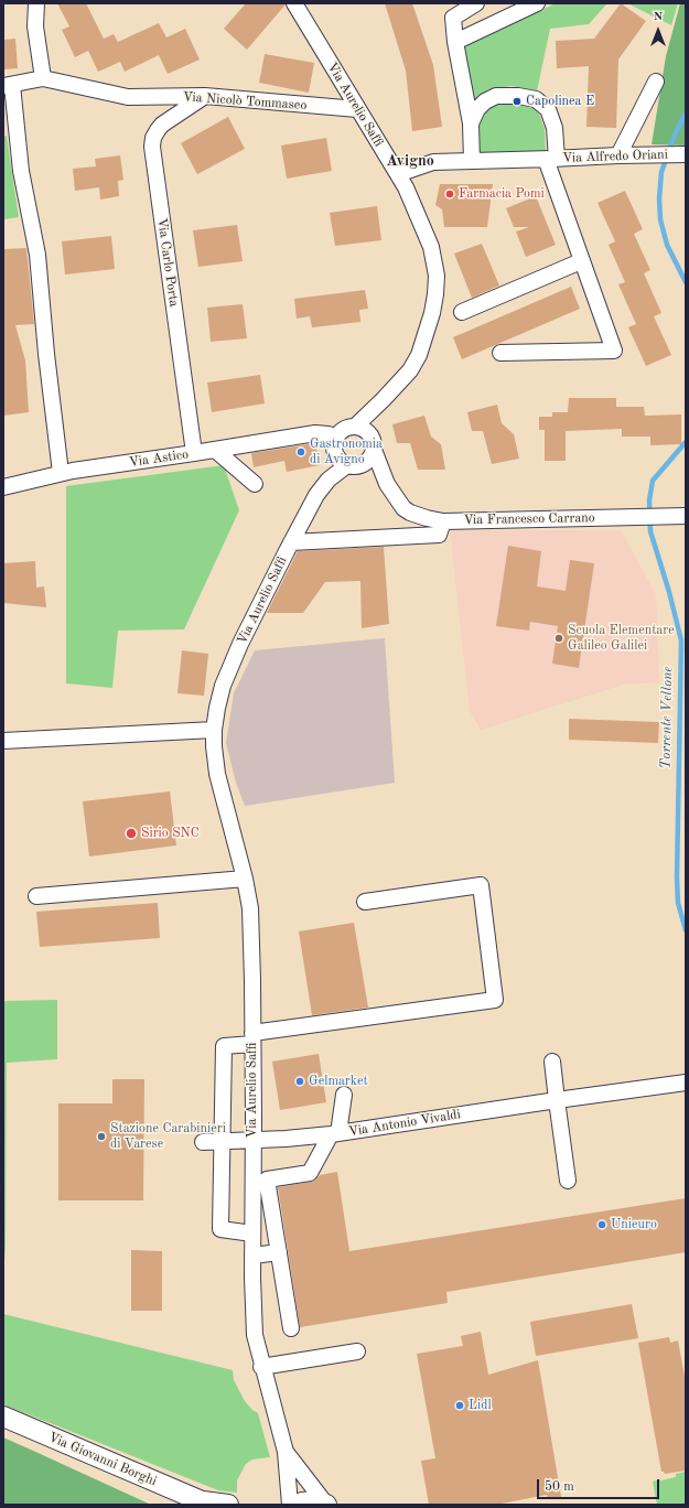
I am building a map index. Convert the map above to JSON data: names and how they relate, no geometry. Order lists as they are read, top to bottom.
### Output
{
  "streets": {
    "main road": ["Via Giovanni Borghi"],
    "street": [
      "Via Nicolò Tommaseo",
      "Via Aurelio Saffi",
      "Via Alfredo Oriani",
      "Via Carlo Porta",
      "Via Astico",
      "Via Francesco Carrano",
      "Via Antonio Vivaldi"
    ]
  },
  "crossings": [
    ["Via Nicolò Tommaseo", "Via Aurelio Saffi"],
    ["Via Nicolò Tommaseo", "Via Carlo Porta"],
    ["Via Aurelio Saffi", "Via Alfredo Oriani"],
    ["Via Aurelio Saffi", "Via Astico"],
    ["Via Aurelio Saffi", "Via Francesco Carrano"],
    ["Via Aurelio Saffi", "Via Antonio Vivaldi"],
    ["Via Carlo Porta", "Via Astico"],
    ["Via Astico", "Via Francesco Carrano"]
  ],
  "districts": ["Avigno"],
  "water": ["Torrente Vellone"],
  "places": [
    "Capolinea E",
    "Farmacia Pomi",
    "Gastronomia di Avigno",
    "Scuola Elementare Galileo Galilei",
    "Sirio SNC",
    "Gelmarket",
    "Stazione Carabinieri di Varese",
    "Unieuro",
    "Lidl"
  ],
  "scale_bar": "50 m",
  "north": "top"
}
